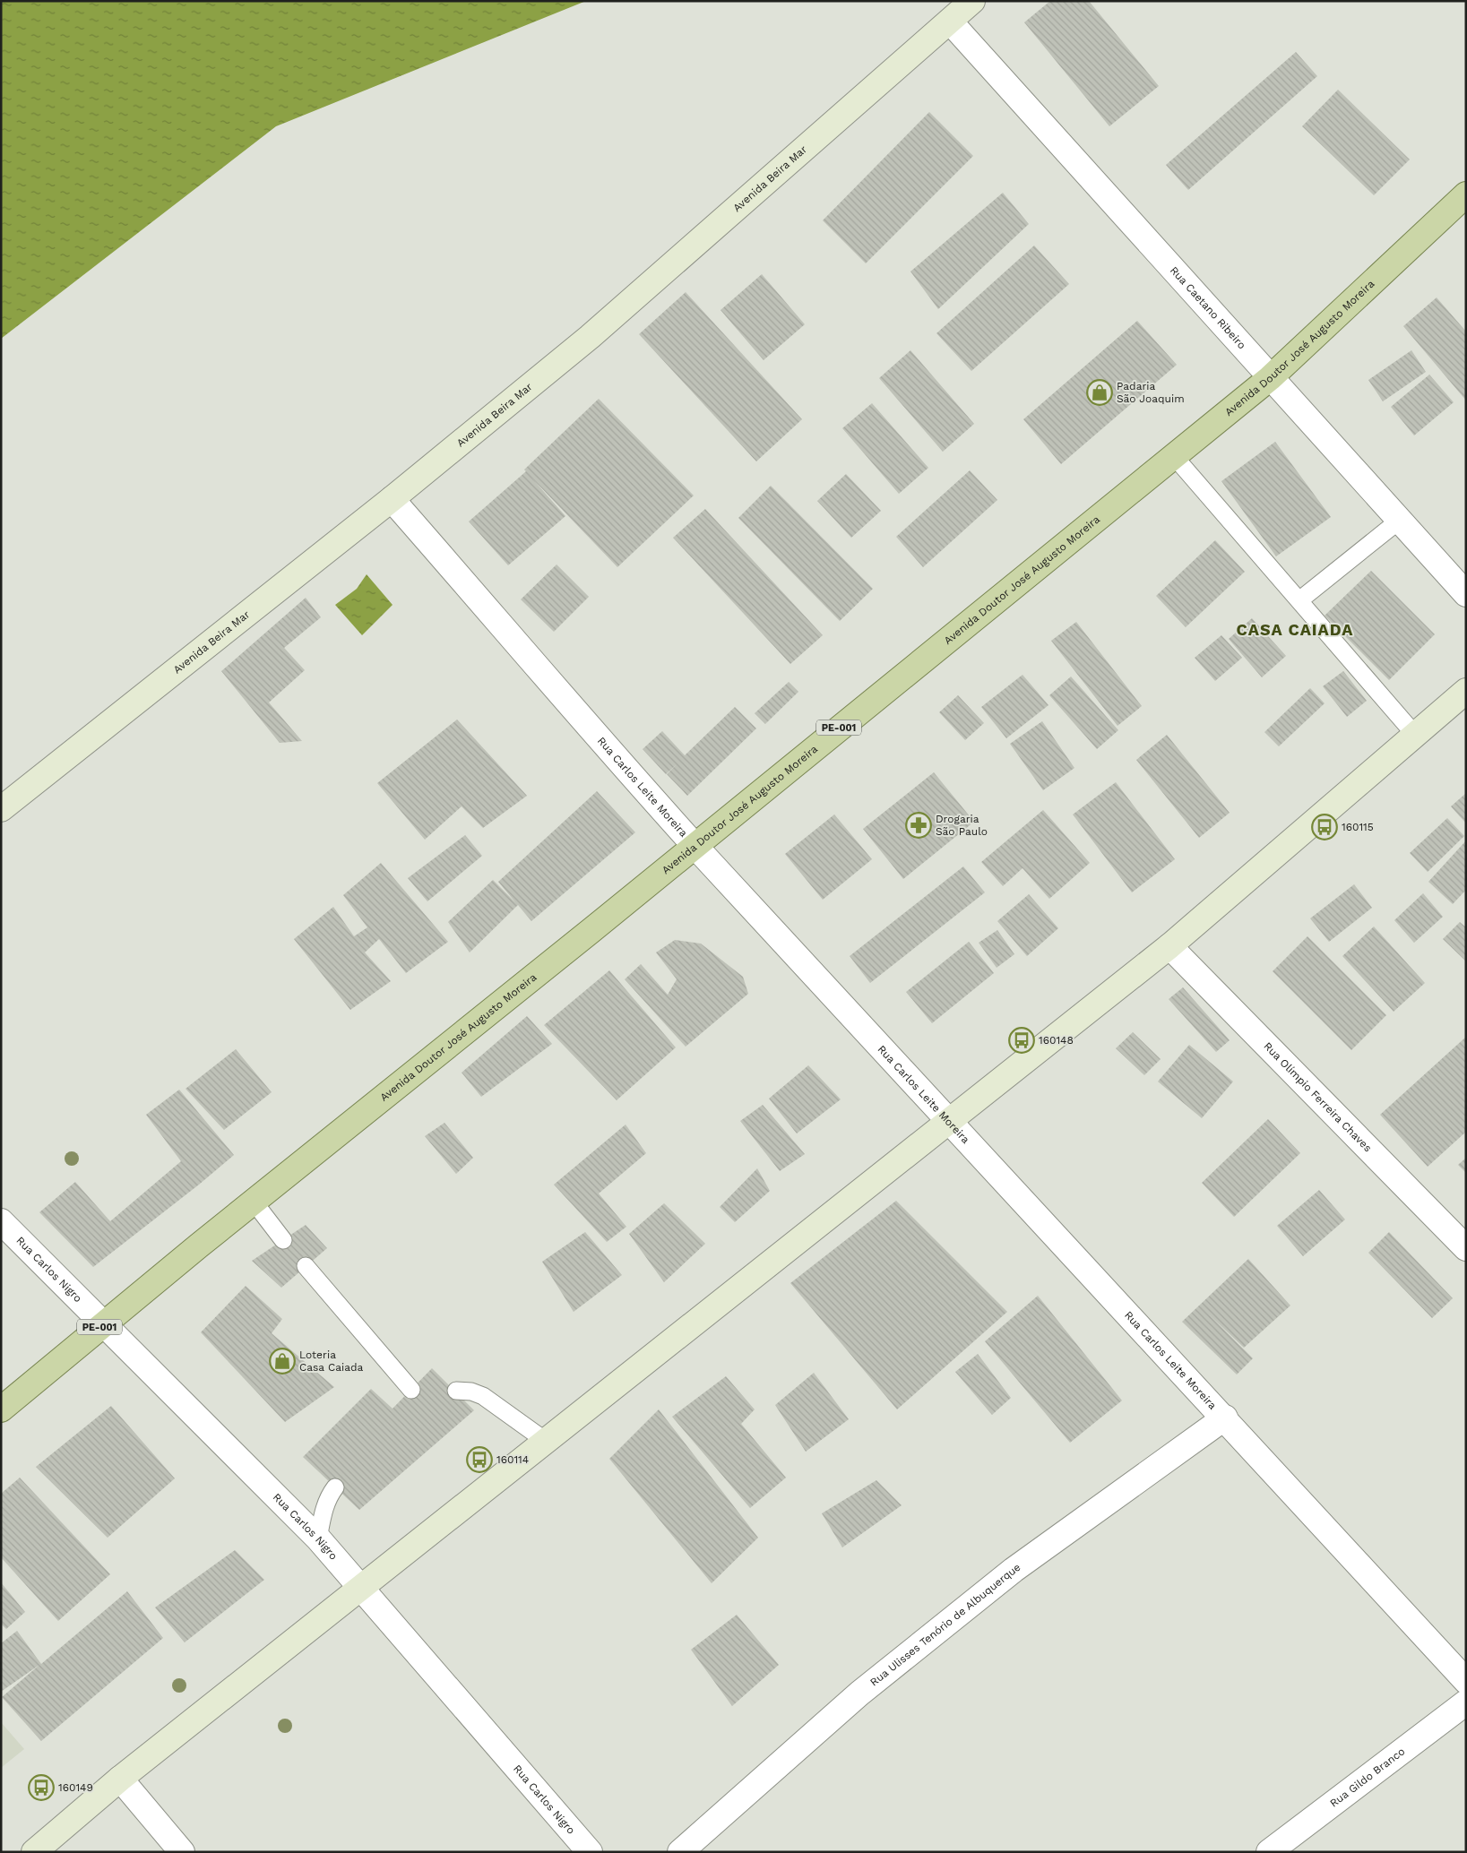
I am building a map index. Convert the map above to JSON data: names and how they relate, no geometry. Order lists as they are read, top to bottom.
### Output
{
  "streets": {
    "main road": ["Avenida Beira Mar", "Avenida Doutor José Augusto Moreira", "PE-001"],
    "street": [
      "Rua Caetano Ribeiro",
      "Rua Carlos Leite Moreira",
      "Rua Olímpio Ferreira Chaves",
      "Rua Carlos Nigro",
      "Rua Ulisses Tenório de Albuquerque",
      "Rua Gildo Branco"
    ]
  },
  "crossings": [
    ["Avenida Beira Mar", "Rua Caetano Ribeiro"],
    ["Avenida Beira Mar", "Rua Carlos Leite Moreira"],
    ["Rua Caetano Ribeiro", "Avenida Doutor José Augusto Moreira"],
    ["Avenida Doutor José Augusto Moreira", "Rua Carlos Leite Moreira"],
    ["Avenida Doutor José Augusto Moreira", "Rua Carlos Nigro"],
    ["Rua Carlos Leite Moreira", "Rua Ulisses Tenório de Albuquerque"]
  ],
  "districts": ["CASA CAIADA"],
  "places": {
    "shop": ["Padaria São Joaquim", "Loteria Casa Caiada"],
    "pharmacy": ["Drogaria São Paulo"],
    "bus stop": [
      "160115",
      "160148",
      "160114",
      "160149"
    ]
  }
}
